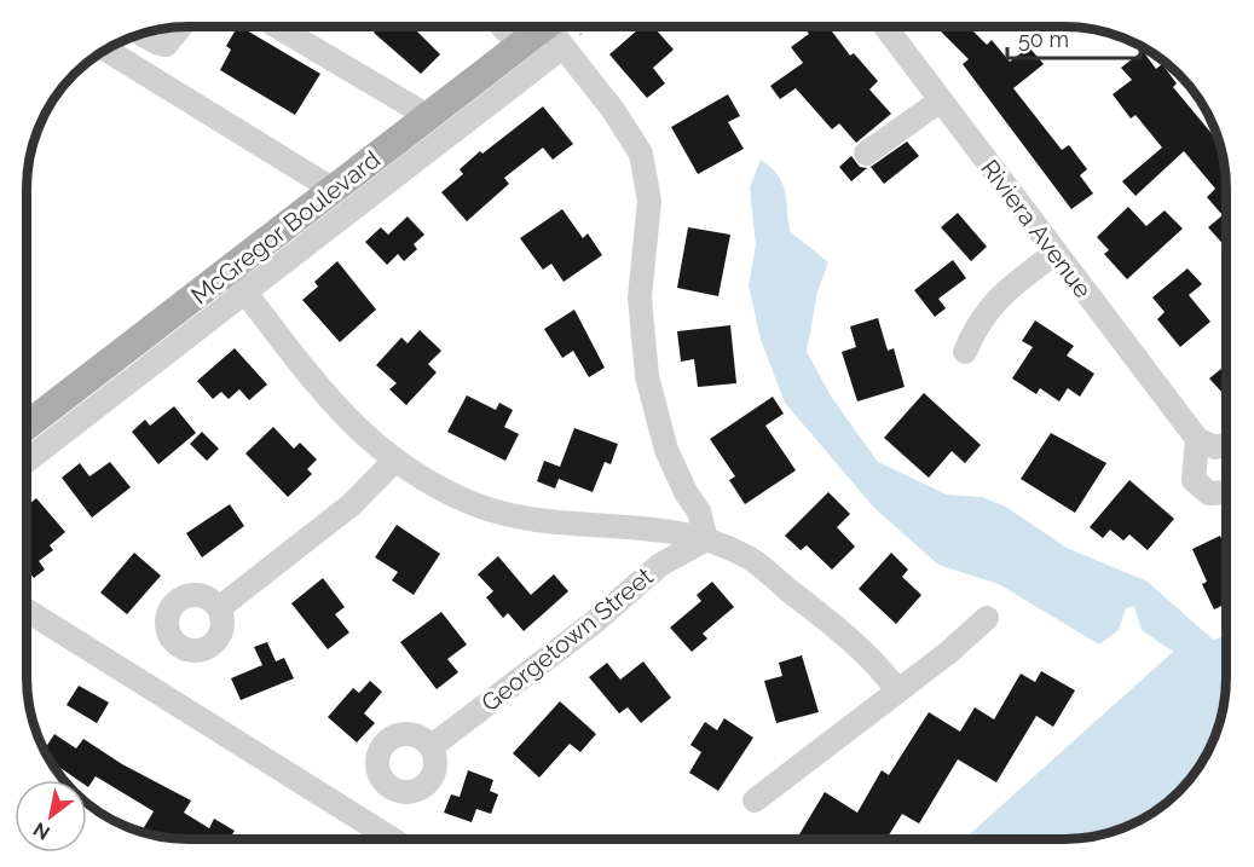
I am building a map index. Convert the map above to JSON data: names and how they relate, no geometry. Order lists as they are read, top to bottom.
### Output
{
  "streets": {
    "main road": ["McGregor Boulevard"],
    "street": ["Riviera Avenue", "Georgetown Street"]
  },
  "crossings": [
    ["McGregor Boulevard", "Georgetown Street"]
  ],
  "scale_bar": "50 m",
  "north": "bottom left"
}
